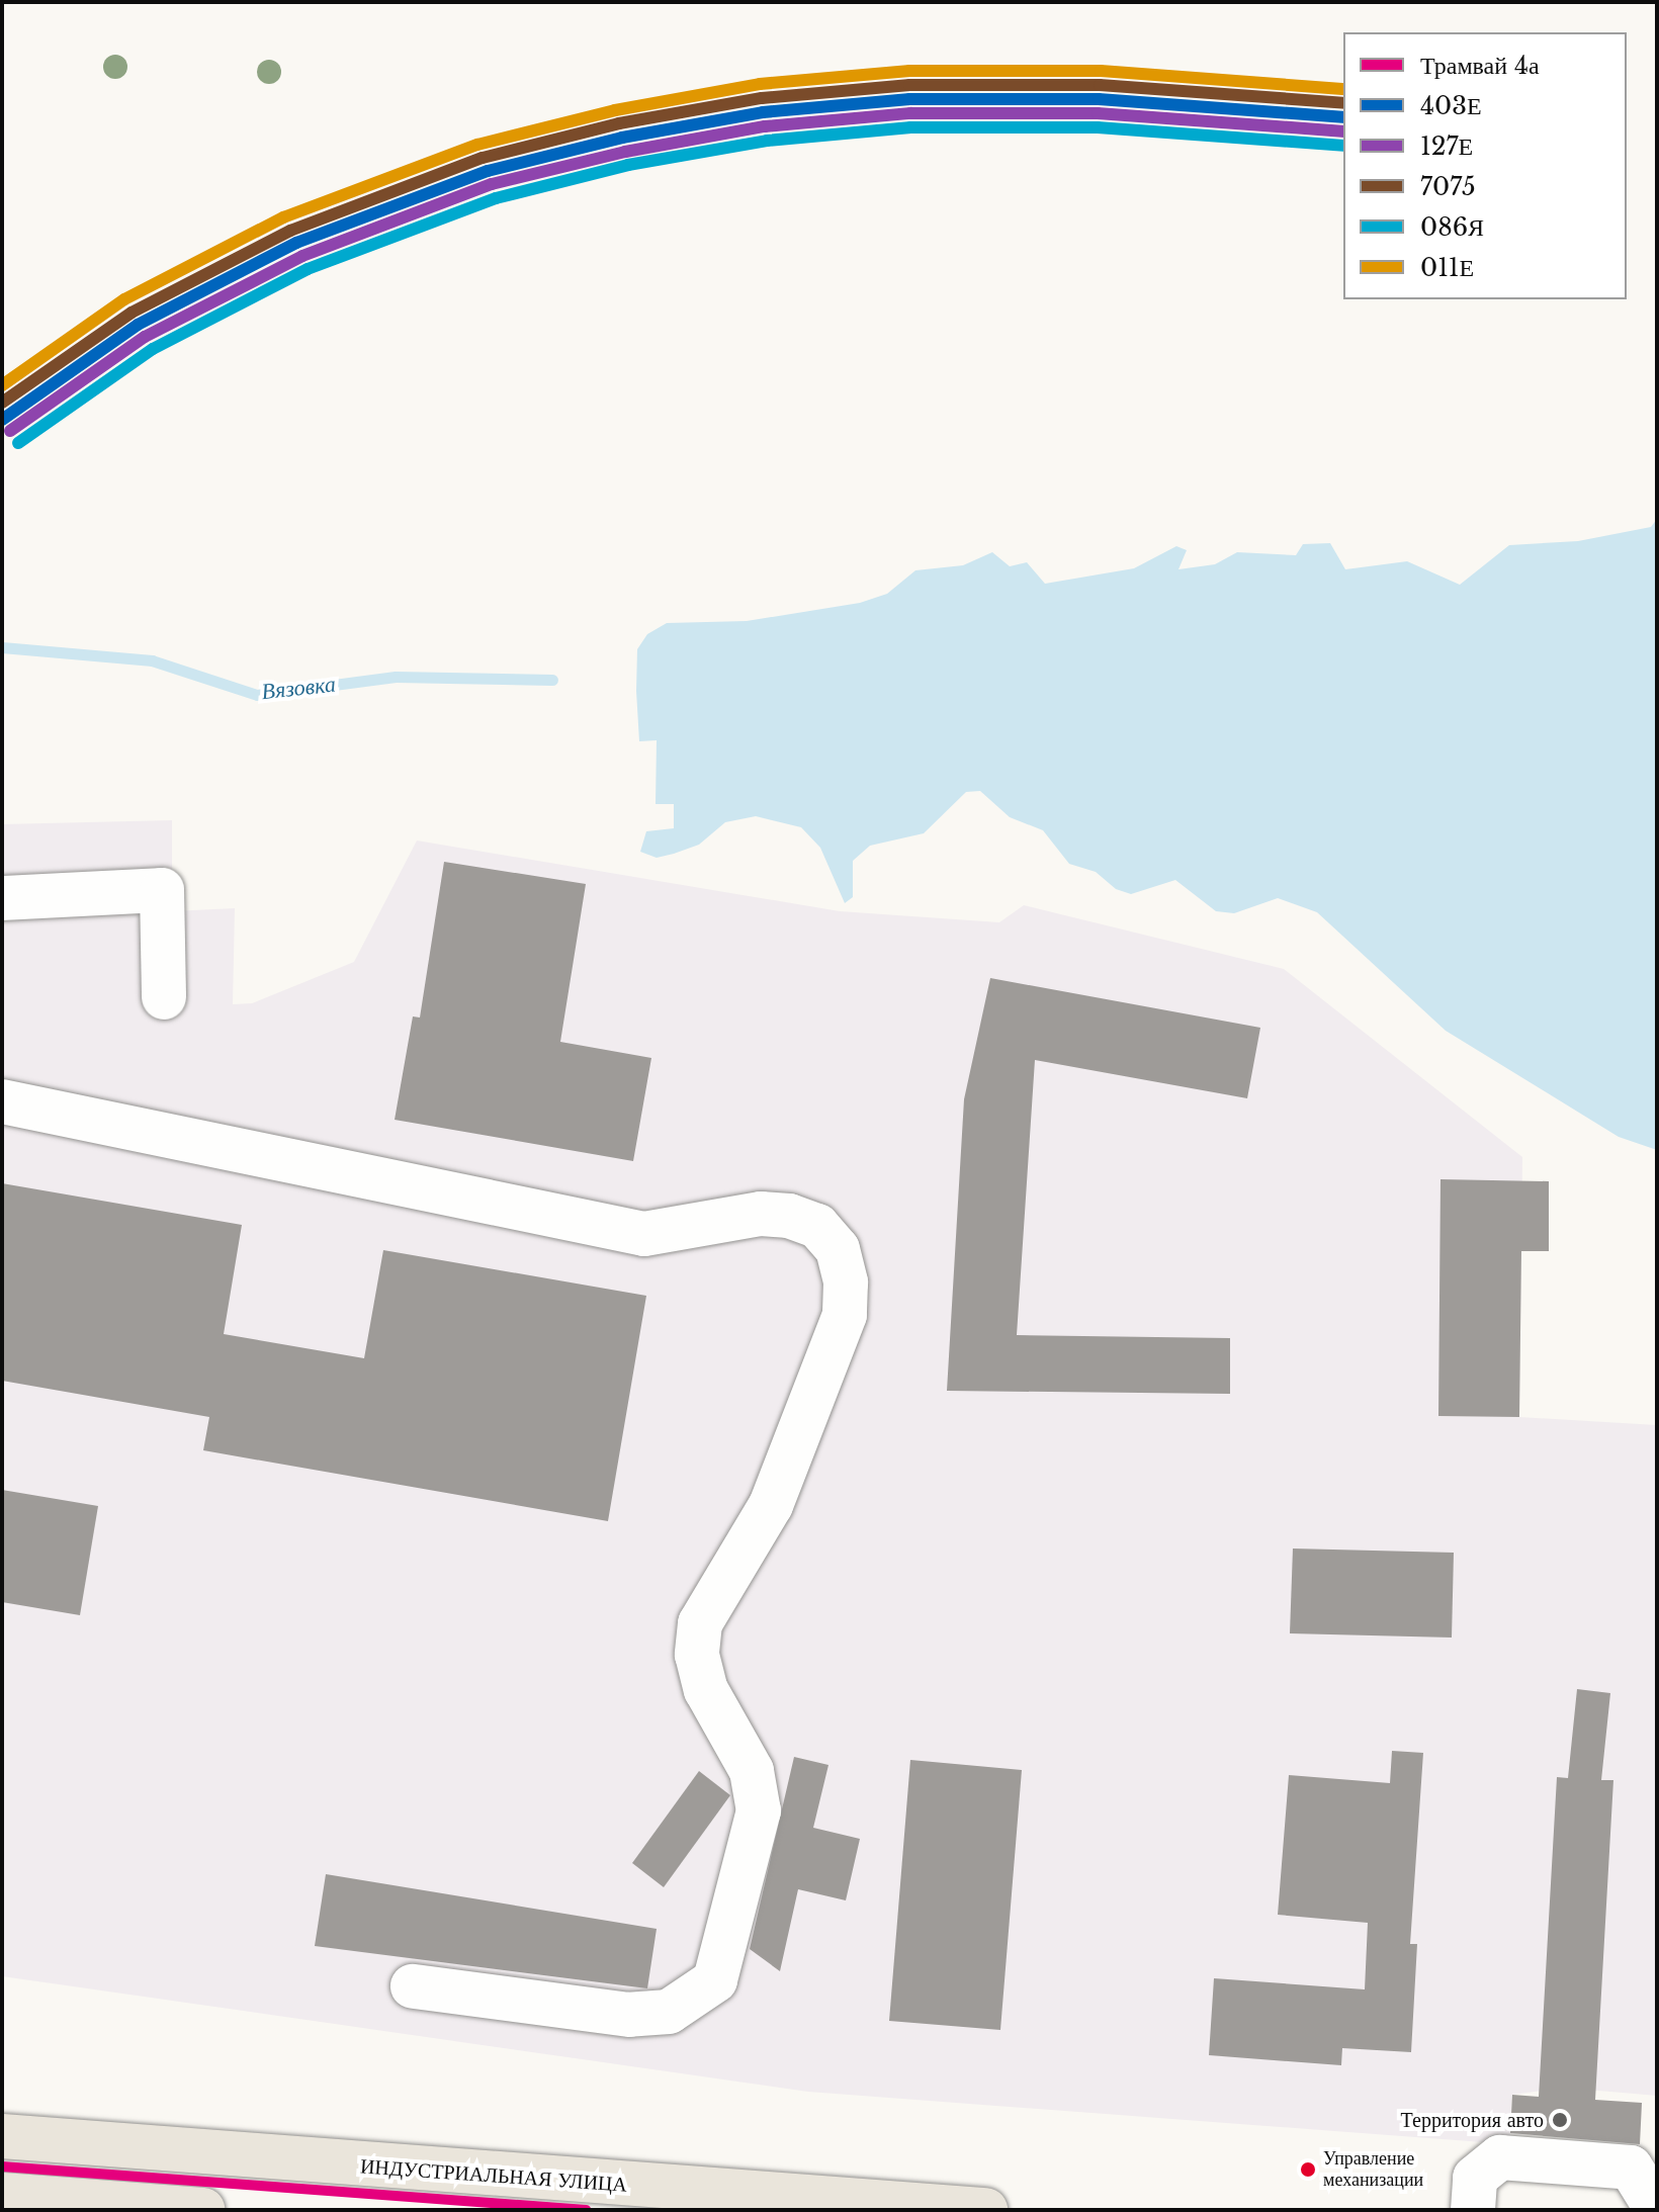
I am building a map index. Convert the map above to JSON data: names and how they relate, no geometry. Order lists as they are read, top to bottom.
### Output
{
  "streets": {
    "main road": ["ИНДУСТРИАЛЬНАЯ УЛИЦА"]
  },
  "water": ["Вязовка"],
  "places": ["Территория авто", "Управление механизации"],
  "lines": [
    "transit line 011Е",
    "transit line 7075",
    "transit line 403Е",
    "transit line 127Е",
    "transit line 086Я",
    "tram line 4а"
  ],
  "legend": [
    "Трамвай 4а",
    "403Е",
    "127Е",
    "7075",
    "086Я",
    "011Е"
  ]
}
